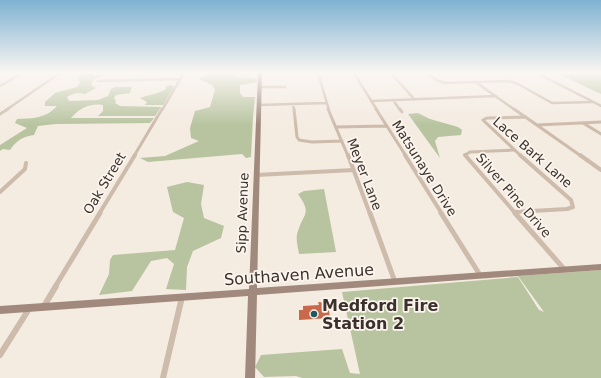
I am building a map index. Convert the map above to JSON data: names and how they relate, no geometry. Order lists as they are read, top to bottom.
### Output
{
  "streets": {
    "street": [
      "Lace Bark Lane",
      "Matsunaye Drive",
      "Meyer Lane",
      "Oak Street",
      "Silver Pine Drive",
      "Sipp Avenue",
      "Southaven Avenue"
    ]
  },
  "crossings": [
    ["Lace Bark Lane", "Silver Pine Drive"],
    ["Matsunaye Drive", "Southaven Avenue"],
    ["Meyer Lane", "Southaven Avenue"],
    ["Oak Street", "Southaven Avenue"],
    ["Silver Pine Drive", "Southaven Avenue"],
    ["Sipp Avenue", "Southaven Avenue"]
  ],
  "places": ["Medford Fire Station 2"]
}
